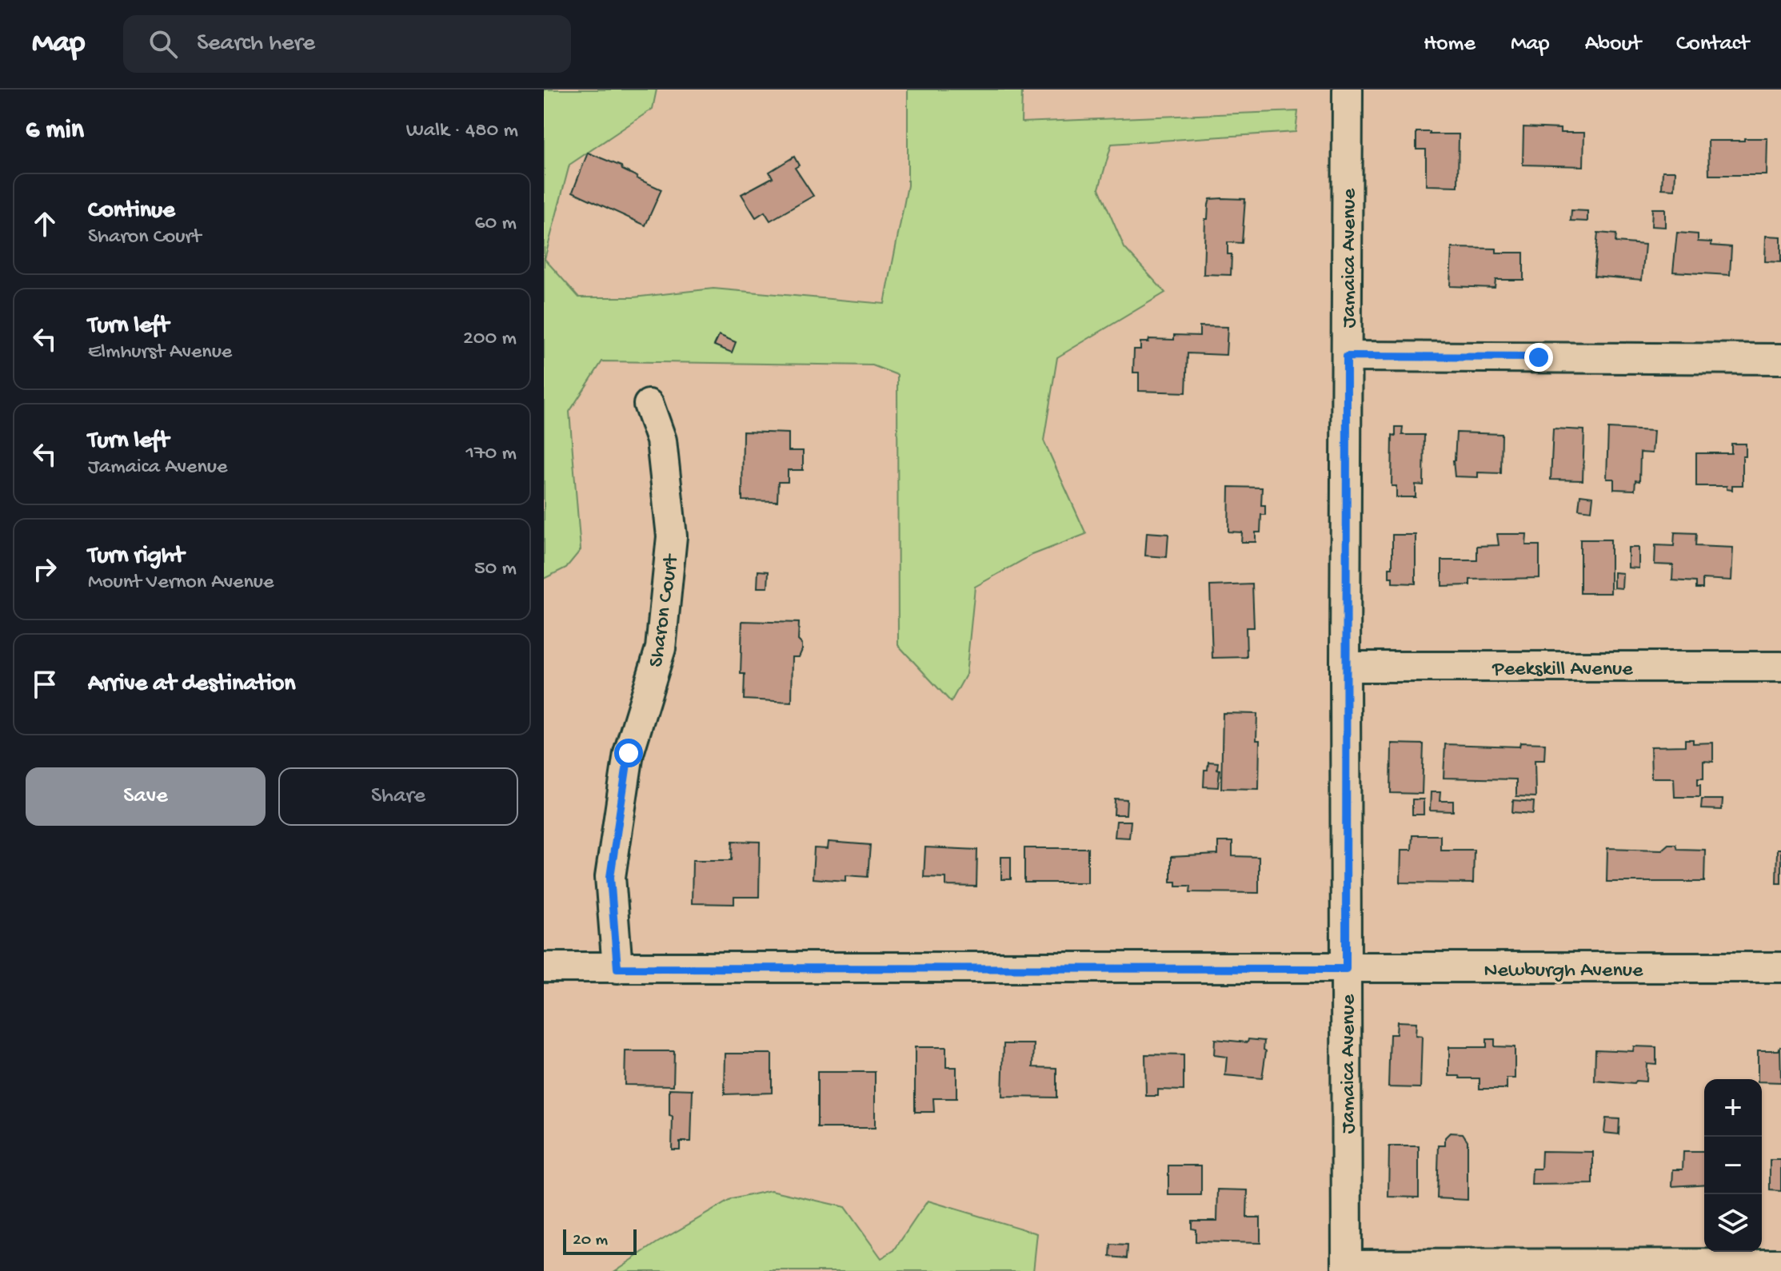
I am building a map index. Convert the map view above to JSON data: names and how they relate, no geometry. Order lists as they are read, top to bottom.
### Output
{
  "streets": {
    "street": [
      "Jamaica Avenue",
      "Sharon Court",
      "Peekskill Avenue",
      "Newburgh Avenue"
    ]
  },
  "crossings": [
    ["Jamaica Avenue", "Peekskill Avenue"],
    ["Jamaica Avenue", "Newburgh Avenue"],
    ["Sharon Court", "Newburgh Avenue"]
  ],
  "scale_bar": "20 m",
  "page": {
    "header": "Map",
    "search": "Search here",
    "nav": [
      "Home",
      "Map",
      "About",
      "Contact"
    ],
    "heading": ["6 min", "Walk · 480 m"],
    "list": [
      ["Continue", "Sharon Court", "60 m"],
      ["Turn left", "Elmhurst Avenue", "200 m"],
      ["Turn left", "Jamaica Avenue", "170 m"],
      ["Turn right", "Mount Vernon Avenue", "50 m"],
      "Arrive at destination"
    ],
    "buttons": ["Save", "Share"],
    "map_buttons": ["+", "−"],
    "scale": "20 m"
  }
}
